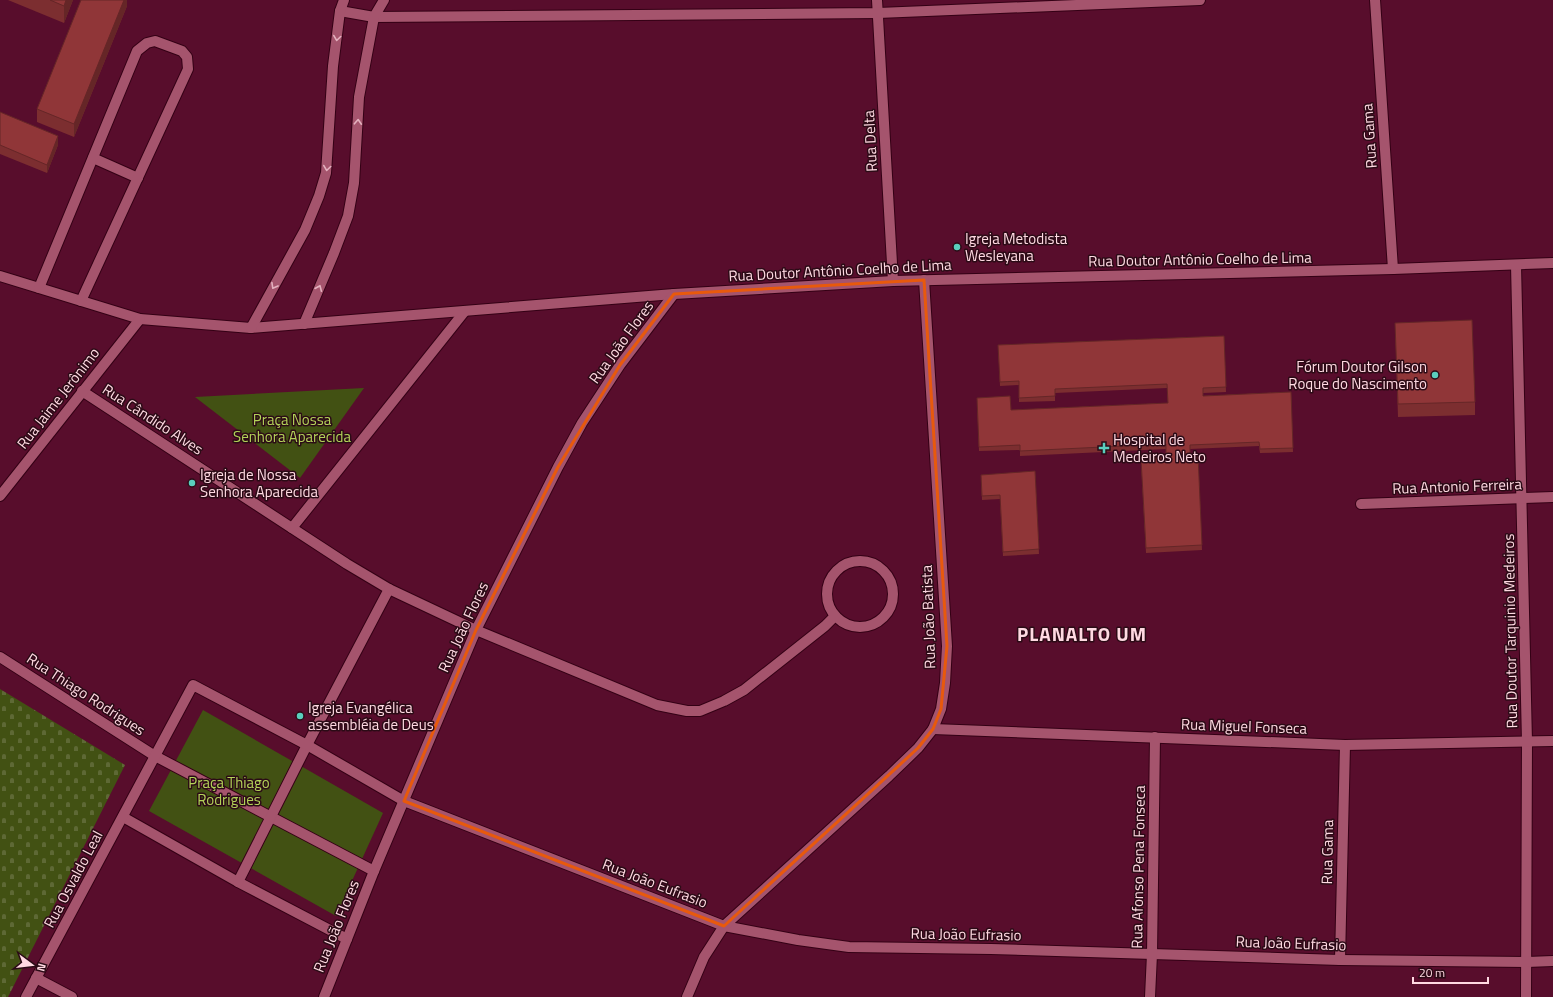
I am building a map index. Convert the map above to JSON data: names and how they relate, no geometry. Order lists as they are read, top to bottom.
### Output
{
  "streets": {
    "street": [
      "Rua Gama",
      "Rua Delta",
      "Rua Doutor Antônio Coelho de Lima",
      "Rua João Flores",
      "Rua Jaime Jerônimo",
      "Rua Cândido Alves",
      "Rua Antonio Ferreira",
      "Rua João Batista",
      "Rua Doutor Tarquinio Medeiros",
      "Rua Thiago Rodrigues",
      "Rua Miguel Fonseca",
      "Rua Afonso Pena Fonseca",
      "Rua Osvaldo Leal",
      "Rua João Eufrasio"
    ]
  },
  "crossings": [
    ["Rua Gama", "Rua Doutor Antônio Coelho de Lima"],
    ["Rua Gama", "Rua Miguel Fonseca"],
    ["Rua Gama", "Rua João Eufrasio"],
    ["Rua Delta", "Rua Doutor Antônio Coelho de Lima"],
    ["Rua Doutor Antônio Coelho de Lima", "Rua João Flores"],
    ["Rua Doutor Antônio Coelho de Lima", "Rua João Batista"],
    ["Rua Doutor Antônio Coelho de Lima", "Rua Doutor Tarquinio Medeiros"],
    ["Rua João Flores", "Rua Cândido Alves"],
    ["Rua João Flores", "Rua João Eufrasio"],
    ["Rua Jaime Jerônimo", "Rua Cândido Alves"],
    ["Rua Antonio Ferreira", "Rua Doutor Tarquinio Medeiros"],
    ["Rua João Batista", "Rua Miguel Fonseca"],
    ["Rua João Batista", "Rua João Eufrasio"],
    ["Rua Doutor Tarquinio Medeiros", "Rua Miguel Fonseca"],
    ["Rua Doutor Tarquinio Medeiros", "Rua João Eufrasio"],
    ["Rua Miguel Fonseca", "Rua Afonso Pena Fonseca"],
    ["Rua Afonso Pena Fonseca", "Rua João Eufrasio"]
  ],
  "districts": ["PLANALTO UM"],
  "parks": ["Praça Nossa Senhora Aparecida", "Praça Thiago Rodrigues"],
  "places": {
    "other": [
      "Igreja Metodista Wesleyana",
      "Fórum Doutor Gilson Roque do Nascimento",
      "Igreja de Nossa Senhora Aparecida",
      "Igreja Evangélica assembléia de Deus"
    ],
    "health": ["Hospital de Medeiros Neto"]
  },
  "scale_bar": "20 m",
  "north": "right"
}
